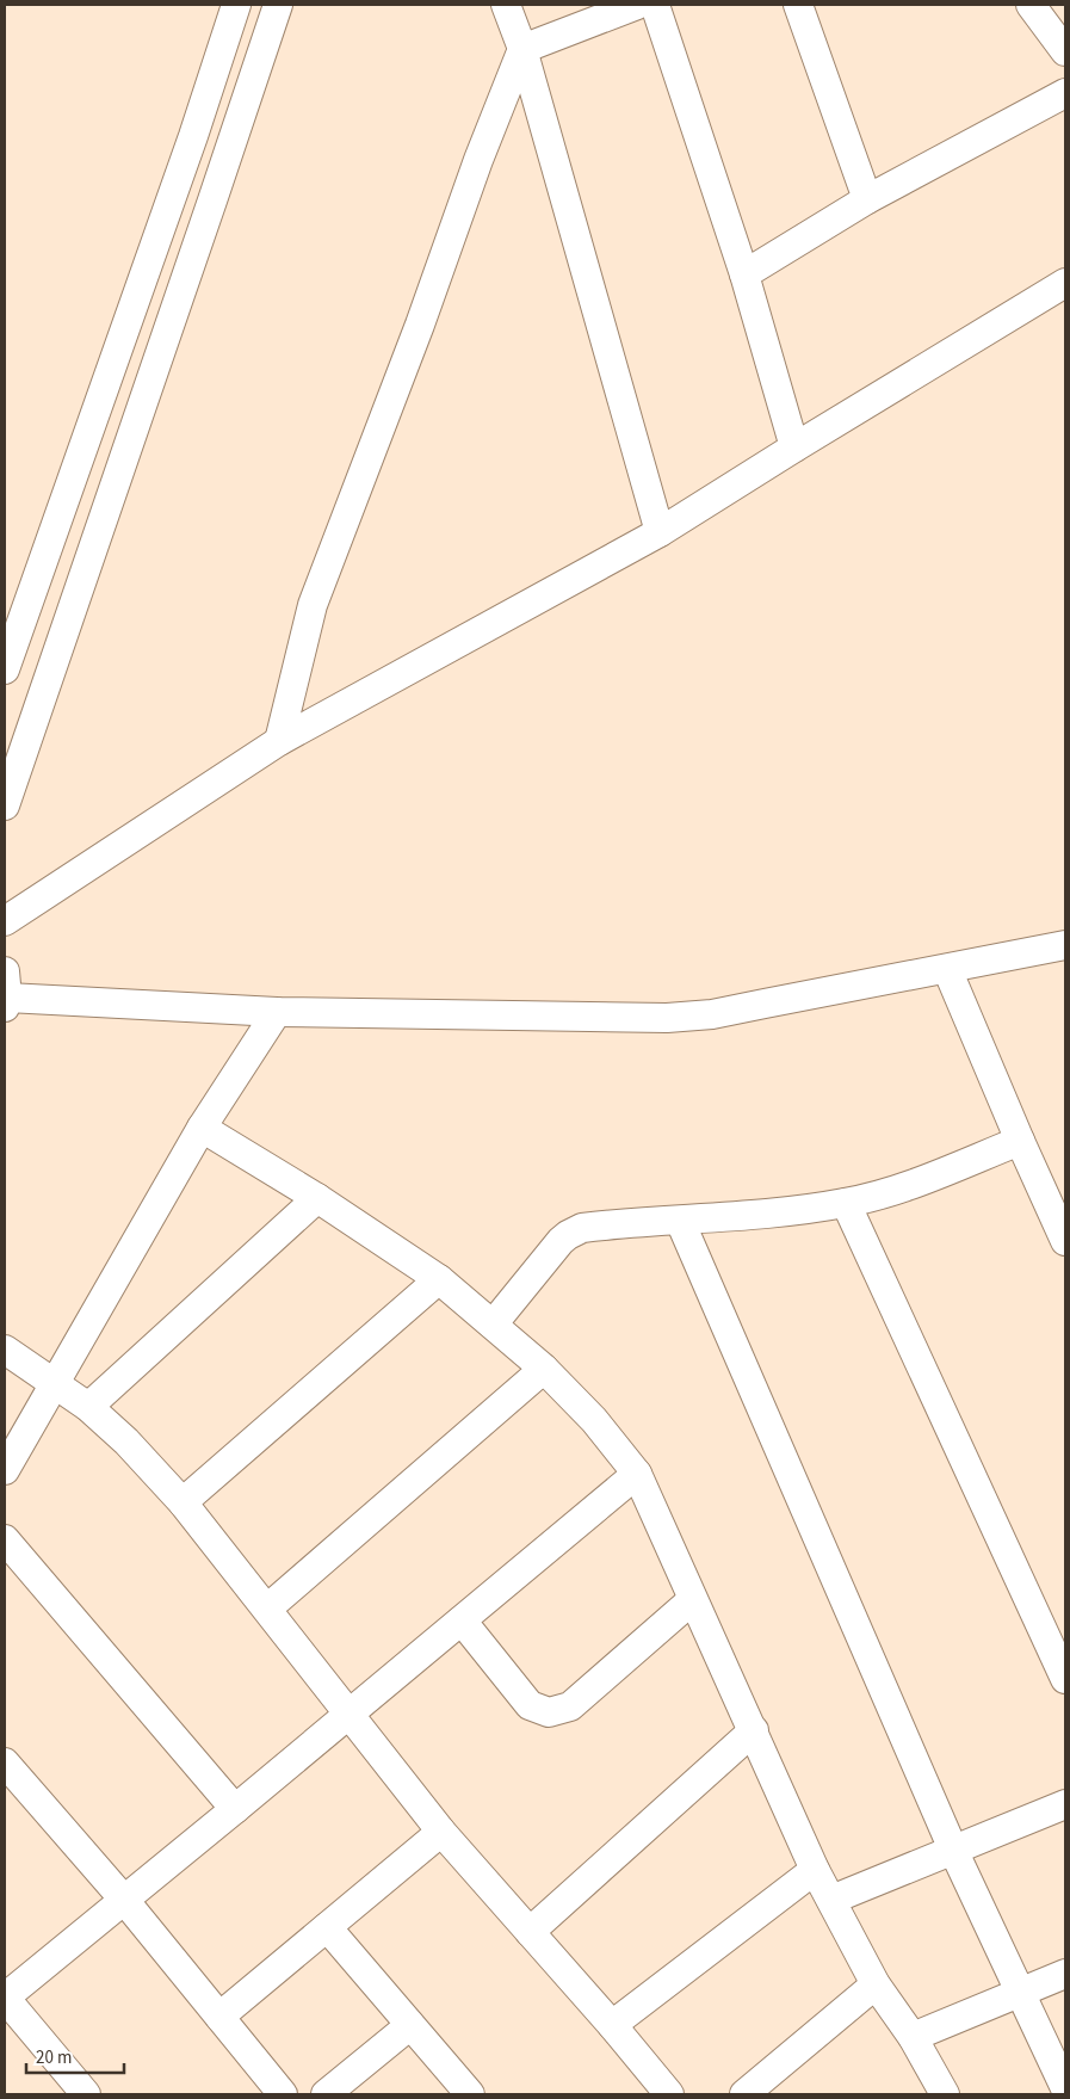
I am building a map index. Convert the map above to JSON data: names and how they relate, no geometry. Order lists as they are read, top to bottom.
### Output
{
  "scale_bar": "20 m"
}
